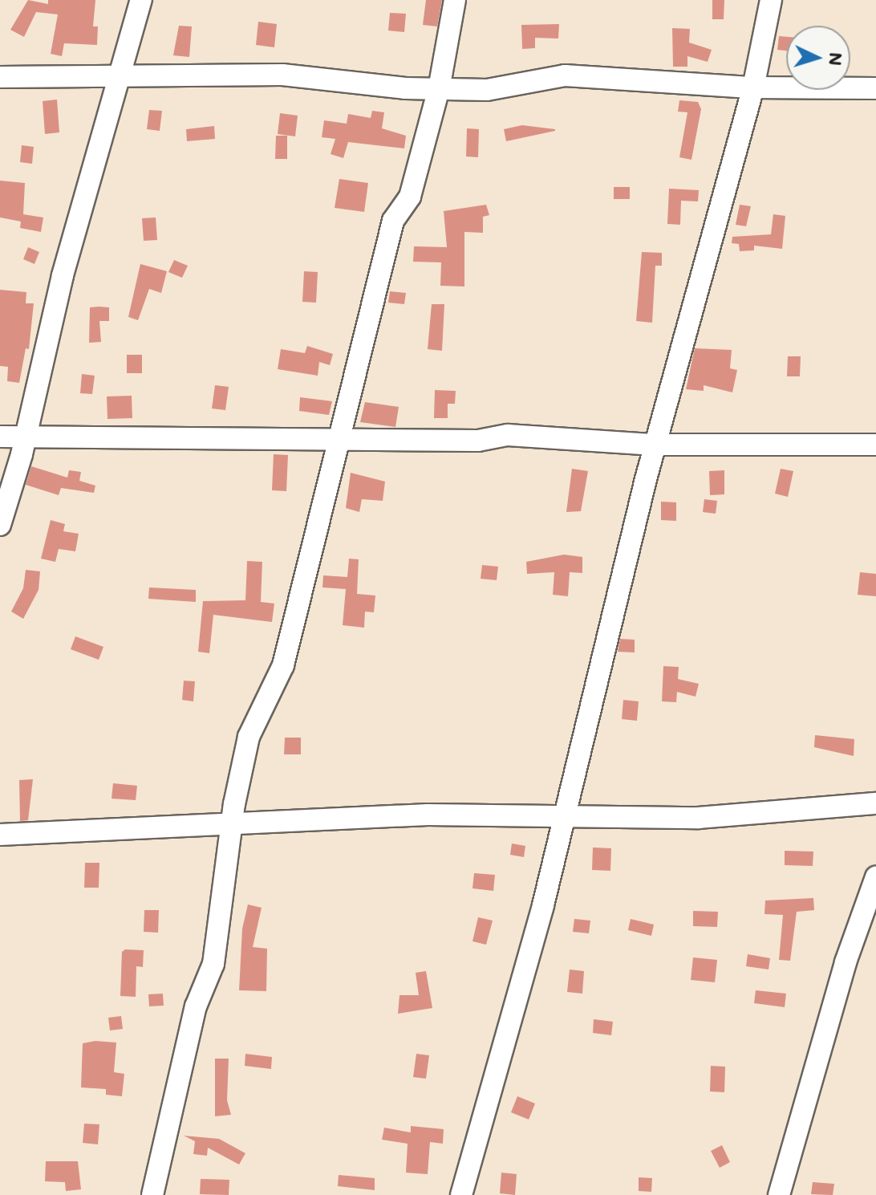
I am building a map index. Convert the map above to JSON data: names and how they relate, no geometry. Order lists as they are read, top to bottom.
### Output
{
  "north": "right"
}
